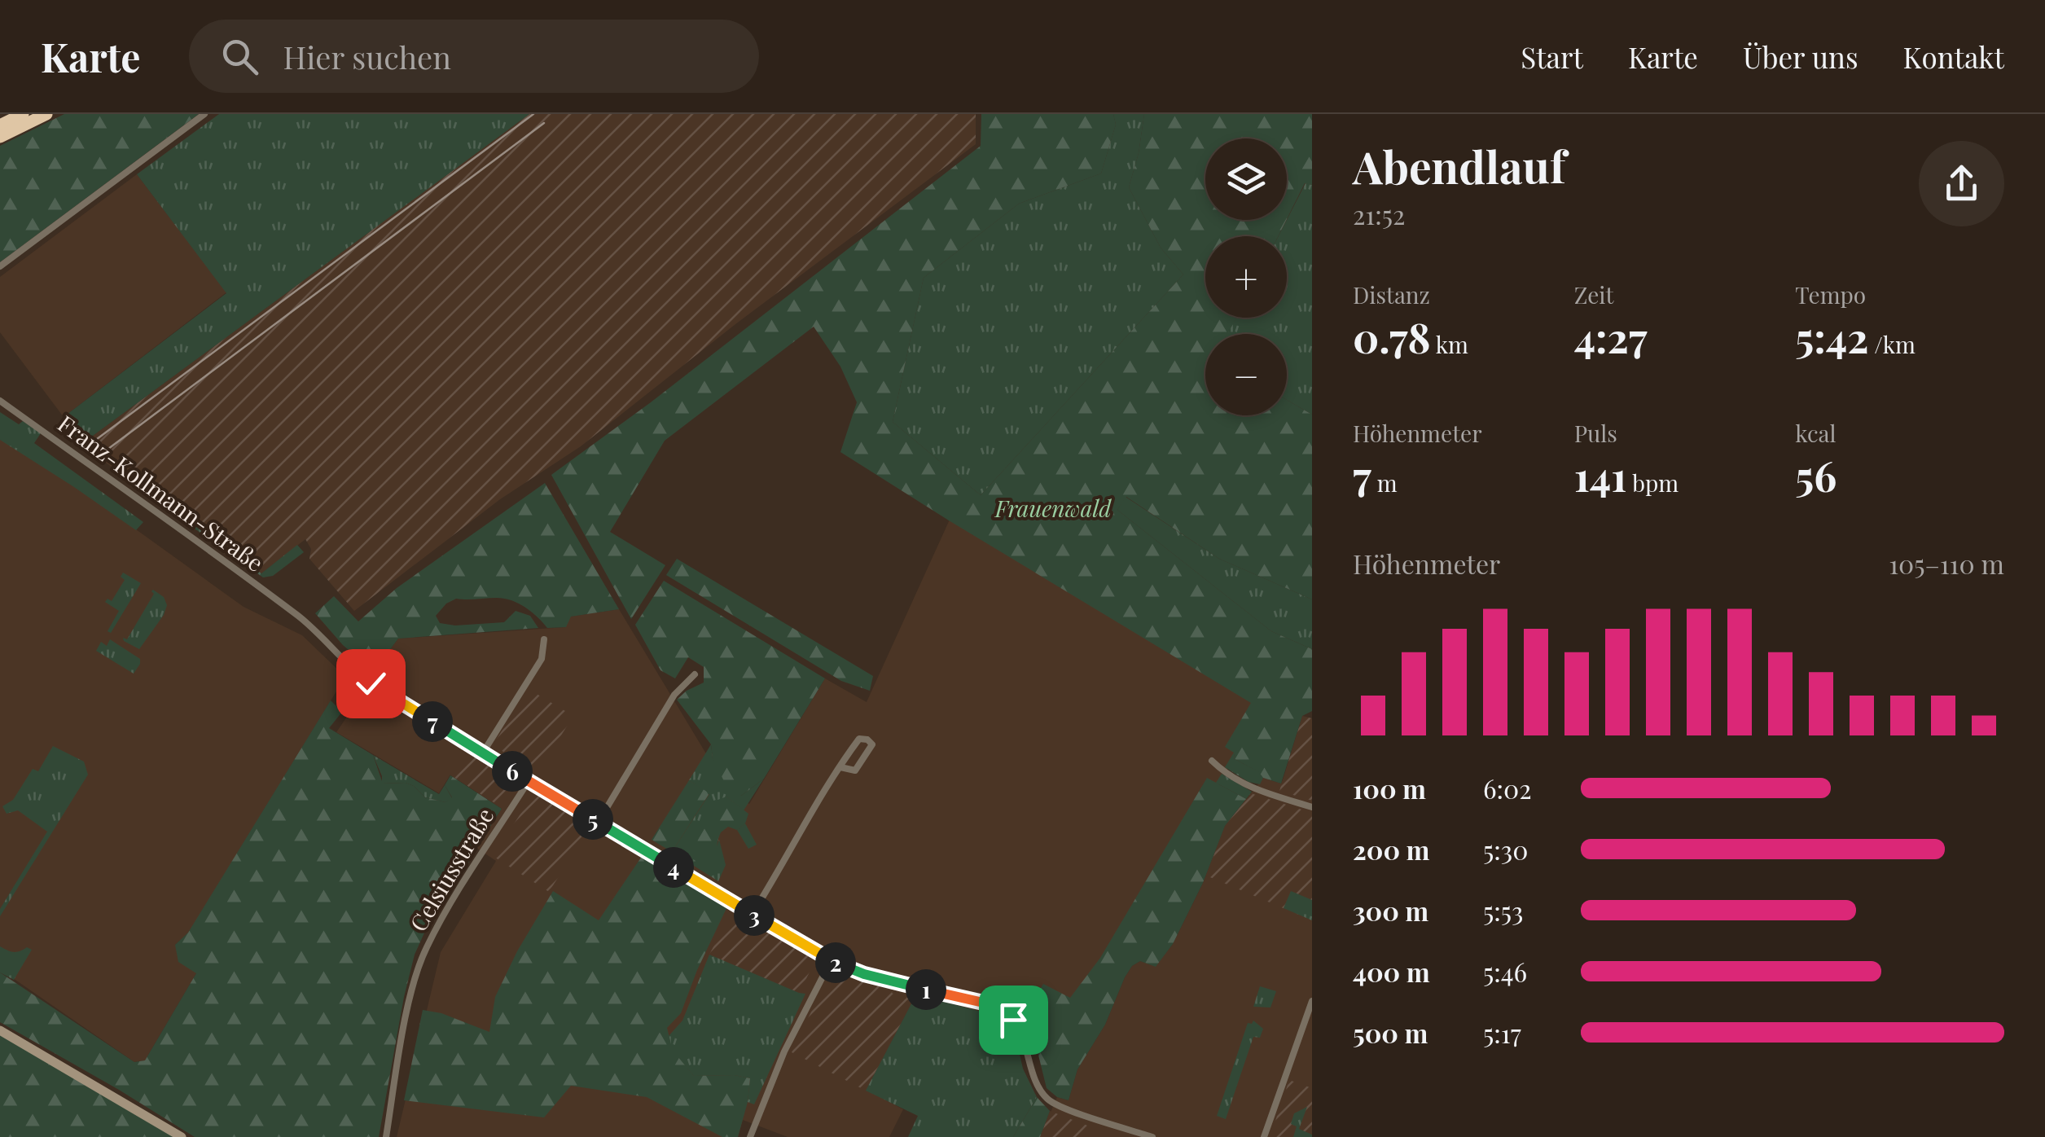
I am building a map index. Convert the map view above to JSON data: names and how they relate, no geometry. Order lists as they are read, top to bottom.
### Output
{
  "streets": {
    "street": ["Franz-Kollmann-Straße", "Celsiusstraße"]
  },
  "crossings": [
    ["Franz-Kollmann-Straße", "Celsiusstraße"]
  ],
  "parks": ["Frauenwald"],
  "page": {
    "header": "Karte",
    "search": "Hier suchen",
    "nav": [
      "Start",
      "Karte",
      "Über uns",
      "Kontakt"
    ],
    "heading": ["Abendlauf", "21:52"],
    "map_buttons": ["+", "−"],
    "stats": [
      ["Distanz", "0.78 km"],
      ["Zeit", "4:27"],
      ["Tempo", "5:42 /km"],
      ["Höhenmeter", "7 m"],
      ["Puls", "141 bpm"],
      ["kcal", "56"]
    ],
    "chart": ["Höhenmeter", "105–110 m"],
    "pins": [
      "7",
      "6",
      "5",
      "4",
      "3",
      "2",
      "1"
    ],
    "list": [
      {
        "name": "100 m",
        "note": "6:02"
      },
      {
        "name": "200 m",
        "note": "5:30"
      },
      {
        "name": "300 m",
        "note": "5:53"
      },
      {
        "name": "400 m",
        "note": "5:46"
      },
      {
        "name": "500 m",
        "note": "5:17"
      }
    ]
  }
}
